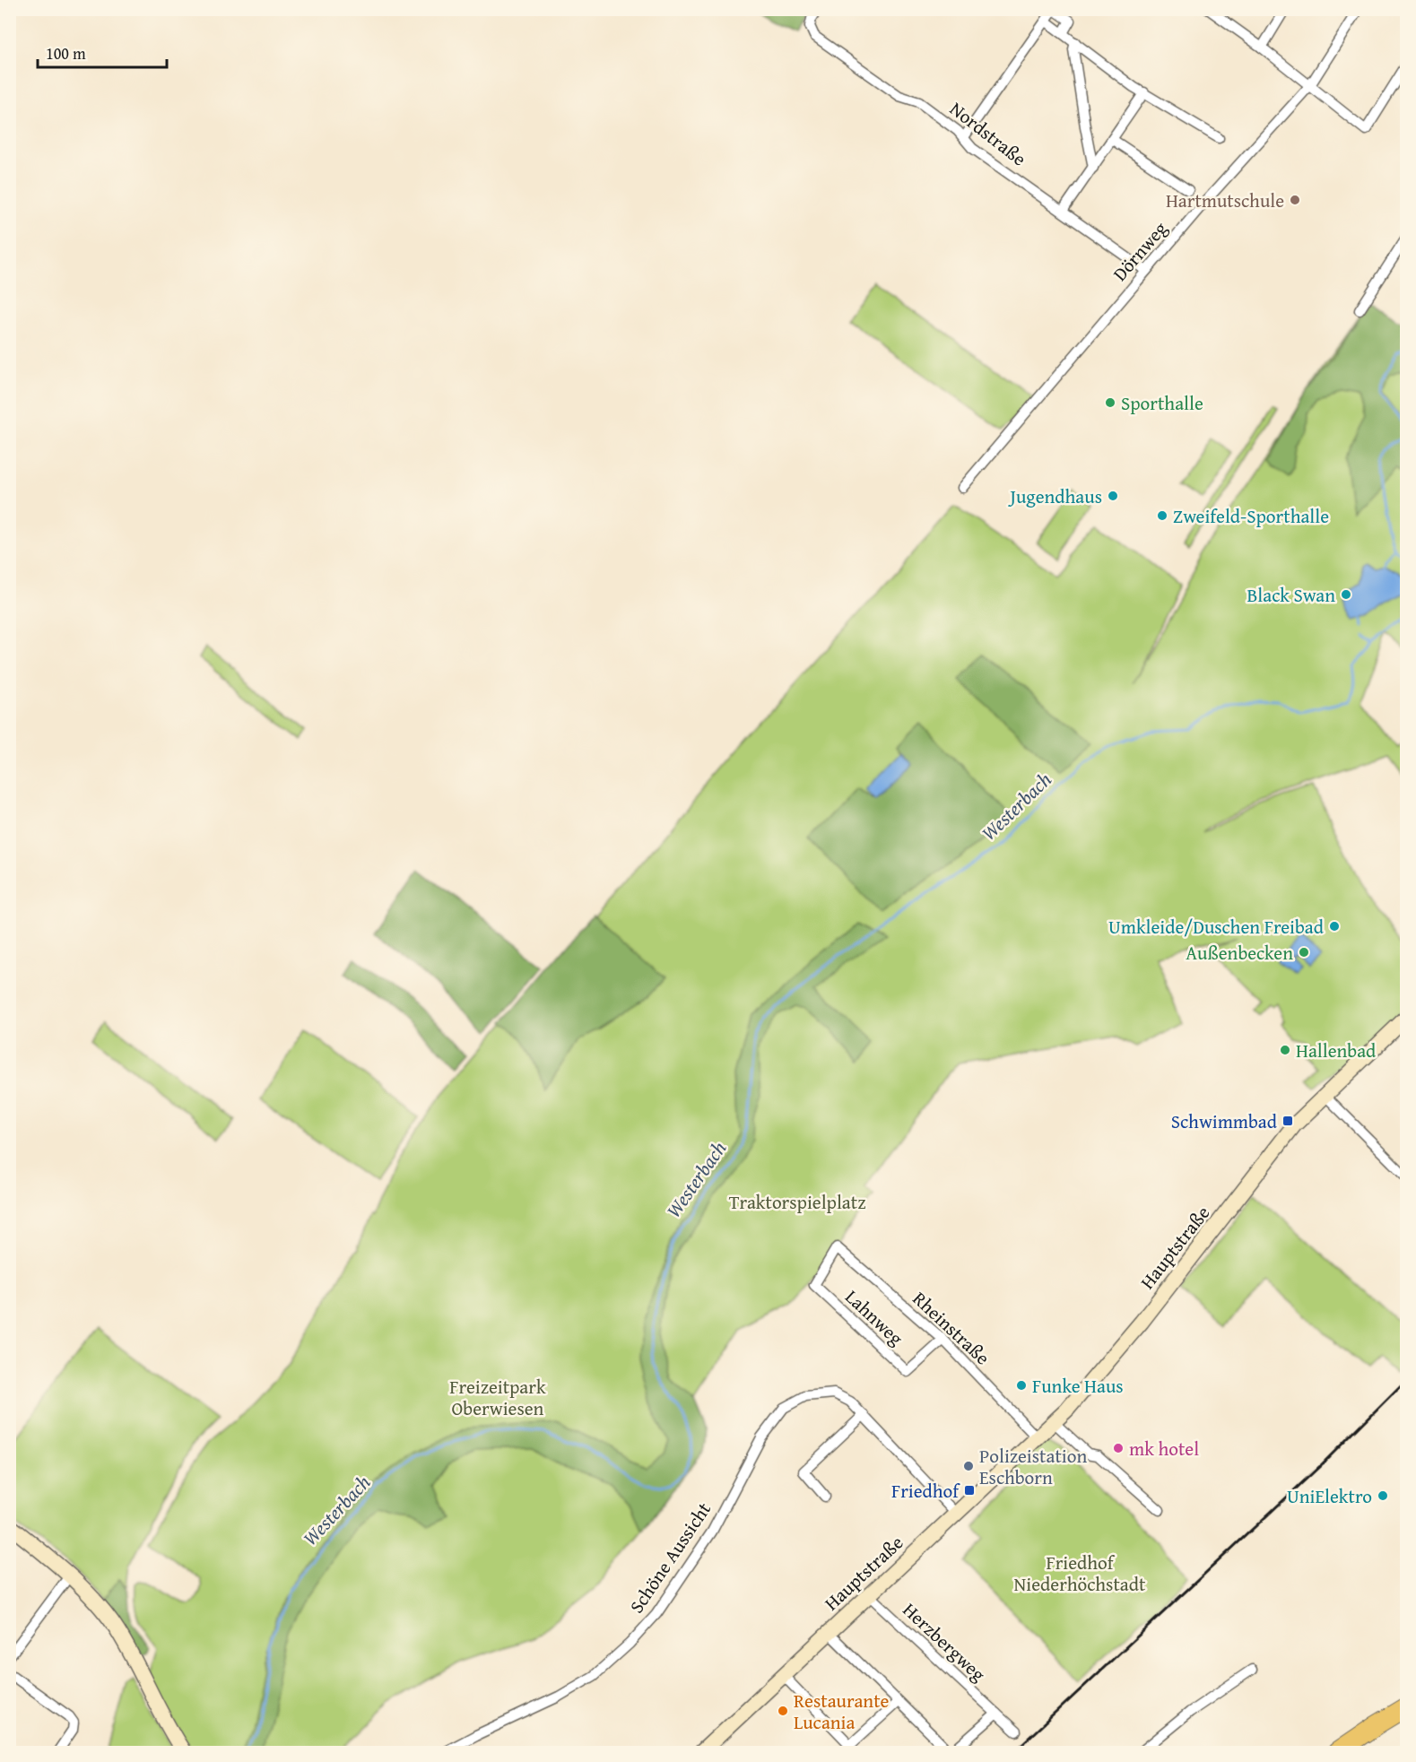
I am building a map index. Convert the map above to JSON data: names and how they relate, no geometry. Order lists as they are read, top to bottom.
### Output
{
  "streets": {
    "street": [
      "Nordstraße",
      "Dörnweg",
      "Hauptstraße",
      "Lahnweg",
      "Rheinstraße",
      "Schöne Aussicht",
      "Herzbergweg"
    ]
  },
  "crossings": [
    ["Nordstraße", "Dörnweg"],
    ["Hauptstraße", "Rheinstraße"],
    ["Hauptstraße", "Schöne Aussicht"],
    ["Hauptstraße", "Herzbergweg"],
    ["Lahnweg", "Rheinstraße"]
  ],
  "water": ["Westerbach"],
  "parks": ["Traktorspielplatz", "Freizeitpark Oberwiesen", "Friedhof Niederhöchstadt"],
  "places": {
    "other": [
      "Hartmutschule",
      "Sporthalle",
      "Jugendhaus",
      "Zweifeld-Sporthalle",
      "Black Swan",
      "Umkleide/Duschen Freibad",
      "Außenbecken",
      "Hallenbad",
      "Funke Haus",
      "mk hotel",
      "Polizeistation Eschborn",
      "UniElektro",
      "Restaurante Lucania"
    ],
    "transit": ["Schwimmbad", "Friedhof"]
  },
  "scale_bar": "100 m"
}
